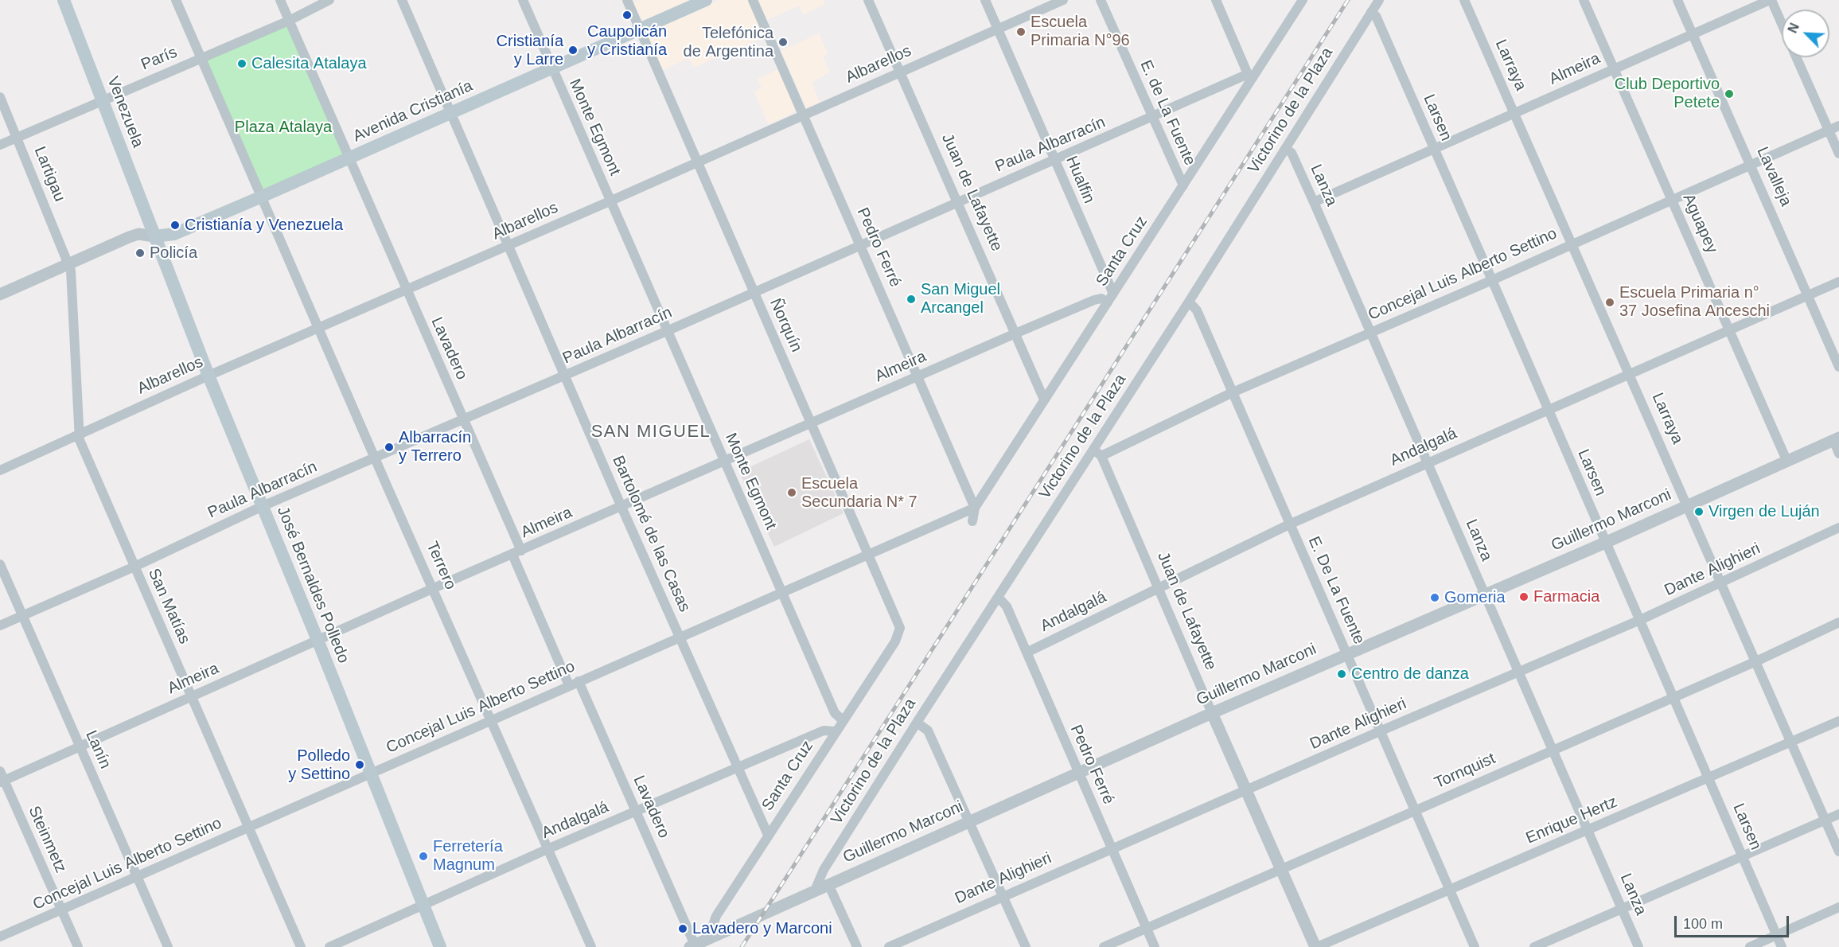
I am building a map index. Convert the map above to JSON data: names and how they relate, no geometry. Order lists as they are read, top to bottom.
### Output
{
  "streets": {
    "main road": ["Avenida Cristianía", "Venezuela", "José Bernaldes Polledo"],
    "street": [
      "París",
      "Albarellos",
      "Larraya",
      "Almeira",
      "Victorino de la Plaza",
      "E. de La Fuente",
      "Larsen",
      "Monte Egmont",
      "Paula Albarracín",
      "Lartigau",
      "Lavalleja",
      "Hualfin",
      "Lanza",
      "Juan de Lafayette",
      "Aguapey",
      "Pedro Ferré",
      "Santa Cruz",
      "Concejal Luis Alberto Settino",
      "Ñorquín",
      "Lavadero",
      "Andalgalá",
      "Guillermo Marconi",
      "Bartolomé de las Casas",
      "Terrero",
      "Dante Alighieri",
      "E. De La Fuente",
      "San Matías",
      "Lanín",
      "Tornquist",
      "Enrique Hertz",
      "Steinmetz"
    ]
  },
  "crossings": [
    ["París", "Venezuela"],
    ["París", "Lartigau"],
    ["París", "Lavadero"],
    ["París", "Terrero"],
    ["Albarellos", "Monte Egmont"],
    ["Albarellos", "Hualfin"],
    ["Albarellos", "Juan de Lafayette"],
    ["Albarellos", "Pedro Ferré"],
    ["Albarellos", "Ñorquín"],
    ["Albarellos", "Lavadero"],
    ["Albarellos", "Bartolomé de las Casas"],
    ["Albarellos", "Terrero"],
    ["Albarellos", "José Bernaldes Polledo"],
    ["Albarellos", "San Matías"],
    ["Larraya", "Almeira"],
    ["Larraya", "Concejal Luis Alberto Settino"],
    ["Larraya", "Andalgalá"],
    ["Larraya", "Guillermo Marconi"],
    ["Larraya", "Dante Alighieri"],
    ["Larraya", "Tornquist"],
    ["Larraya", "Enrique Hertz"],
    ["Almeira", "Larsen"],
    ["Almeira", "Monte Egmont"],
    ["Almeira", "Lavalleja"],
    ["Almeira", "Hualfin"],
    ["Almeira", "Lanza"],
    ["Almeira", "Juan de Lafayette"],
    ["Almeira", "Aguapey"],
    ["Almeira", "Pedro Ferré"],
    ["Almeira", "Santa Cruz"],
    ["Almeira", "Ñorquín"],
    ["Almeira", "Lavadero"],
    ["Almeira", "Bartolomé de las Casas"],
    ["Almeira", "Terrero"],
    ["Almeira", "José Bernaldes Polledo"],
    ["Almeira", "San Matías"],
    ["Almeira", "Lanín"],
    ["Almeira", "Steinmetz"],
    ["Victorino de la Plaza", "Larsen"],
    ["Victorino de la Plaza", "Lanza"],
    ["Victorino de la Plaza", "Juan de Lafayette"],
    ["Victorino de la Plaza", "Pedro Ferré"],
    ["Victorino de la Plaza", "Guillermo Marconi"],
    ["Victorino de la Plaza", "E. De La Fuente"],
    ["Avenida Cristianía", "Venezuela"],
    ["Avenida Cristianía", "Monte Egmont"],
    ["Avenida Cristianía", "Lartigau"],
    ["Avenida Cristianía", "Ñorquín"],
    ["Avenida Cristianía", "Lavadero"],
    ["Avenida Cristianía", "Bartolomé de las Casas"],
    ["Avenida Cristianía", "Terrero"],
    ["Avenida Cristianía", "José Bernaldes Polledo"],
    ["Avenida Cristianía", "San Matías"],
    ["Venezuela", "José Bernaldes Polledo"],
    ["E. de La Fuente", "Paula Albarracín"],
    ["E. de La Fuente", "Santa Cruz"],
    ["Larsen", "Concejal Luis Alberto Settino"],
    ["Larsen", "Andalgalá"],
    ["Larsen", "Guillermo Marconi"],
    ["Larsen", "Dante Alighieri"],
    ["Larsen", "Tornquist"],
    ["Larsen", "Enrique Hertz"],
    ["Monte Egmont", "Paula Albarracín"],
    ["Monte Egmont", "Santa Cruz"],
    ["Monte Egmont", "Concejal Luis Alberto Settino"],
    ["Paula Albarracín", "Hualfin"],
    ["Paula Albarracín", "Juan de Lafayette"],
    ["Paula Albarracín", "Pedro Ferré"],
    ["Paula Albarracín", "Santa Cruz"],
    ["Paula Albarracín", "Ñorquín"],
    ["Paula Albarracín", "Lavadero"],
    ["Paula Albarracín", "Bartolomé de las Casas"],
    ["Paula Albarracín", "Terrero"],
    ["Paula Albarracín", "José Bernaldes Polledo"],
    ["Paula Albarracín", "San Matías"],
    ["Paula Albarracín", "Lanín"],
    ["Lartigau", "San Matías"],
    ["Lavalleja", "Concejal Luis Alberto Settino"],
    ["Lavalleja", "Andalgalá"],
    ["Hualfin", "Santa Cruz"],
    ["Lanza", "Concejal Luis Alberto Settino"],
    ["Lanza", "Andalgalá"],
    ["Lanza", "Guillermo Marconi"],
    ["Lanza", "Dante Alighieri"],
    ["Lanza", "Tornquist"],
    ["Lanza", "Enrique Hertz"],
    ["Juan de Lafayette", "Santa Cruz"],
    ["Juan de Lafayette", "Concejal Luis Alberto Settino"],
    ["Juan de Lafayette", "Andalgalá"],
    ["Juan de Lafayette", "Guillermo Marconi"],
    ["Juan de Lafayette", "Dante Alighieri"],
    ["Juan de Lafayette", "Tornquist"],
    ["Juan de Lafayette", "Enrique Hertz"],
    ["Aguapey", "Concejal Luis Alberto Settino"],
    ["Aguapey", "Andalgalá"],
    ["Aguapey", "Guillermo Marconi"],
    ["Pedro Ferré", "Santa Cruz"],
    ["Pedro Ferré", "Concejal Luis Alberto Settino"],
    ["Pedro Ferré", "Andalgalá"],
    ["Pedro Ferré", "Guillermo Marconi"],
    ["Pedro Ferré", "Dante Alighieri"],
    ["Pedro Ferré", "Tornquist"],
    ["Santa Cruz", "Concejal Luis Alberto Settino"],
    ["Santa Cruz", "Ñorquín"],
    ["Santa Cruz", "Andalgalá"],
    ["Santa Cruz", "Guillermo Marconi"],
    ["Santa Cruz", "Bartolomé de las Casas"],
    ["Concejal Luis Alberto Settino", "Ñorquín"],
    ["Concejal Luis Alberto Settino", "Lavadero"],
    ["Concejal Luis Alberto Settino", "Bartolomé de las Casas"],
    ["Concejal Luis Alberto Settino", "Terrero"],
    ["Concejal Luis Alberto Settino", "José Bernaldes Polledo"],
    ["Concejal Luis Alberto Settino", "E. De La Fuente"],
    ["Concejal Luis Alberto Settino", "San Matías"],
    ["Concejal Luis Alberto Settino", "Lanín"],
    ["Concejal Luis Alberto Settino", "Steinmetz"],
    ["Lavadero", "Andalgalá"],
    ["Lavadero", "Guillermo Marconi"],
    ["Andalgalá", "Bartolomé de las Casas"],
    ["Andalgalá", "Terrero"],
    ["Andalgalá", "José Bernaldes Polledo"],
    ["Andalgalá", "E. De La Fuente"],
    ["Guillermo Marconi", "E. De La Fuente"],
    ["Dante Alighieri", "E. De La Fuente"],
    ["E. De La Fuente", "Tornquist"],
    ["E. De La Fuente", "Enrique Hertz"]
  ],
  "districts": ["SAN MIGUEL"],
  "parks": ["Plaza Atalaya"],
  "places": [
    "Caupolicán y Cristianía",
    "Escuela Primaria N°96",
    "Telefónica de Argentina",
    "Cristianía y Larre",
    "Calesita Atalaya",
    "Club Deportivo Petete",
    "Cristianía y Venezuela",
    "Policía",
    "San Miguel Arcangel",
    "Escuela Primaria n° 37 Josefina Anceschi",
    "Albarracín y Terrero",
    "Escuela Secundaria N* 7",
    "Virgen de Luján",
    "Farmacia",
    "Gomeria",
    "Centro de danza",
    "Polledo y Settino",
    "Ferretería Magnum",
    "Lavadero y Marconi"
  ],
  "scale_bar": "100 m",
  "north": "top left"
}
